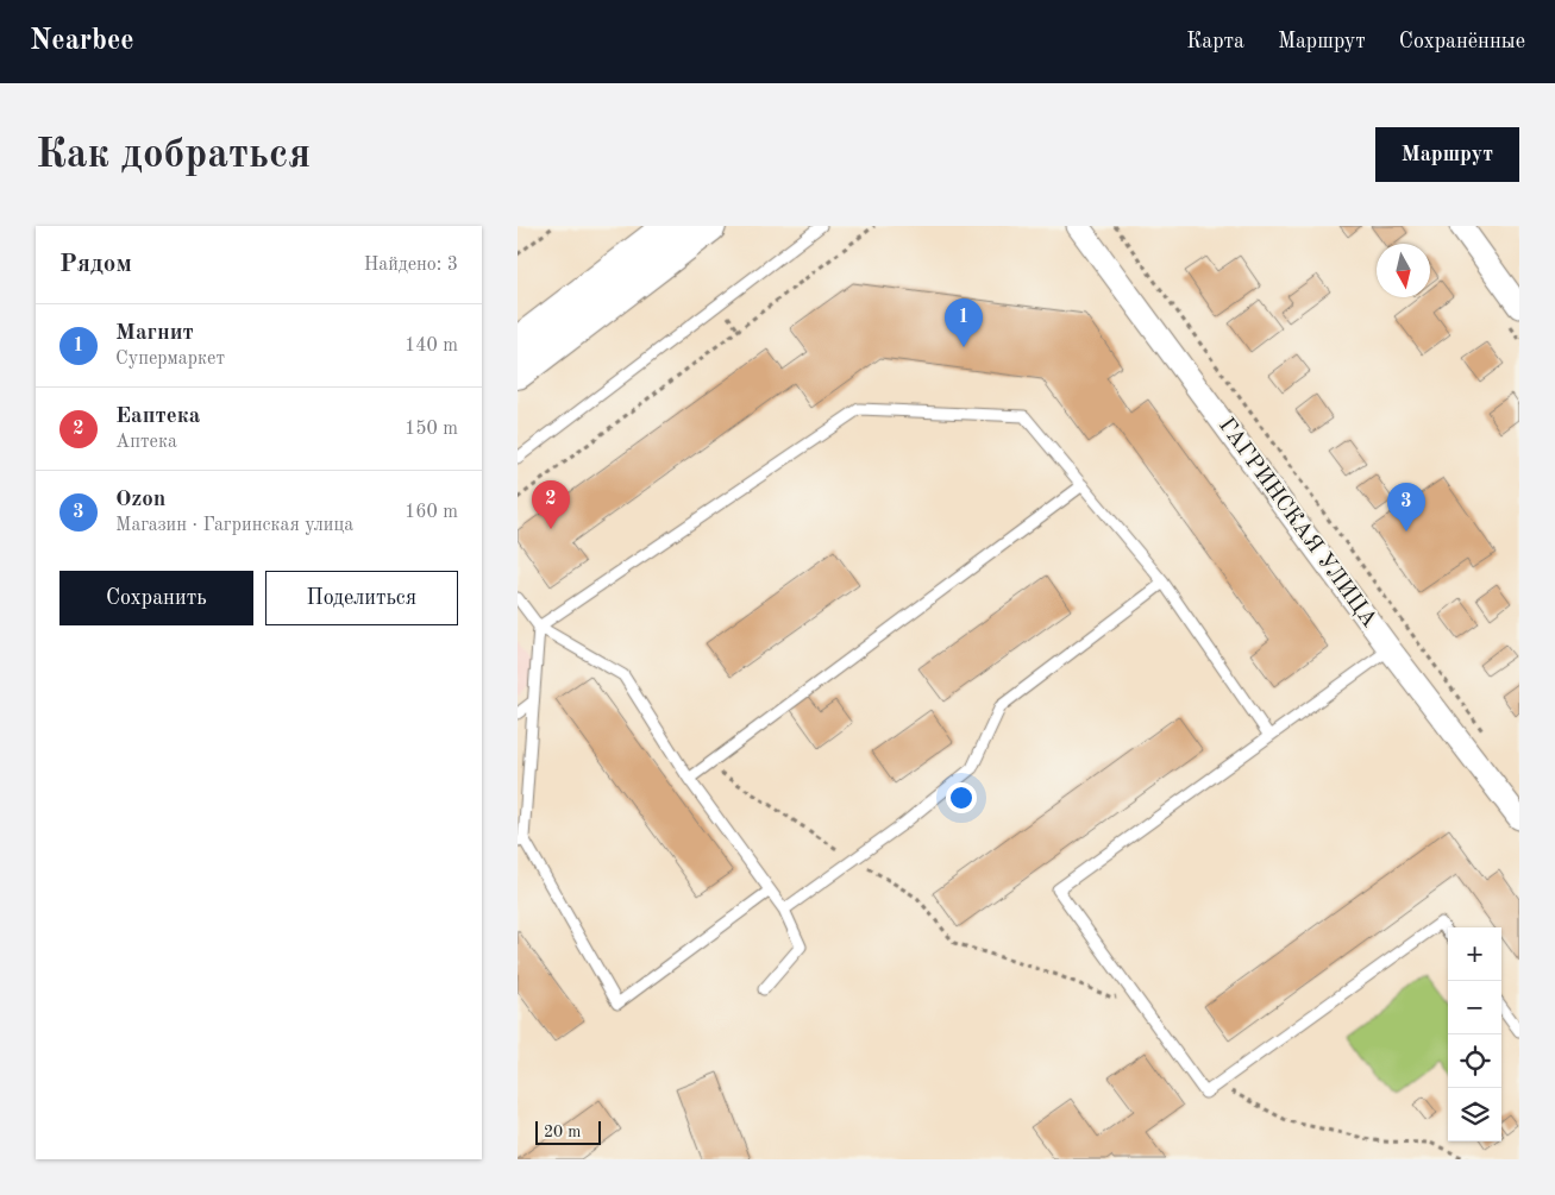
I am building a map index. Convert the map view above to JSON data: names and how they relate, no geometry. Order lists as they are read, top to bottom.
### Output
{
  "streets": {
    "street": ["ГАГРИНСКАЯ УЛИЦА"]
  },
  "scale_bar": "20 m",
  "north": "bottom",
  "page": {
    "header": "Nearbee",
    "nav": ["Карта", "Маршрут", "Сохранённые"],
    "buttons": [
      "Маршрут",
      ["Сохранить", "Поделиться"]
    ],
    "title": "Как добраться",
    "heading": ["Рядом", "Найдено: 3"],
    "pins": ["1", "2", "3"],
    "list": [
      {
        "mark": "1",
        "name": "Магнит",
        "note": "Супермаркет",
        "value": "140 m"
      },
      {
        "mark": "2",
        "name": "Еаптека",
        "note": "Аптека",
        "value": "150 m"
      },
      {
        "mark": "3",
        "name": "Ozon",
        "note": "Магазин · Гагринская улица",
        "value": "160 m"
      }
    ],
    "map_buttons": ["+", "−"],
    "scale": "20 m"
  }
}
